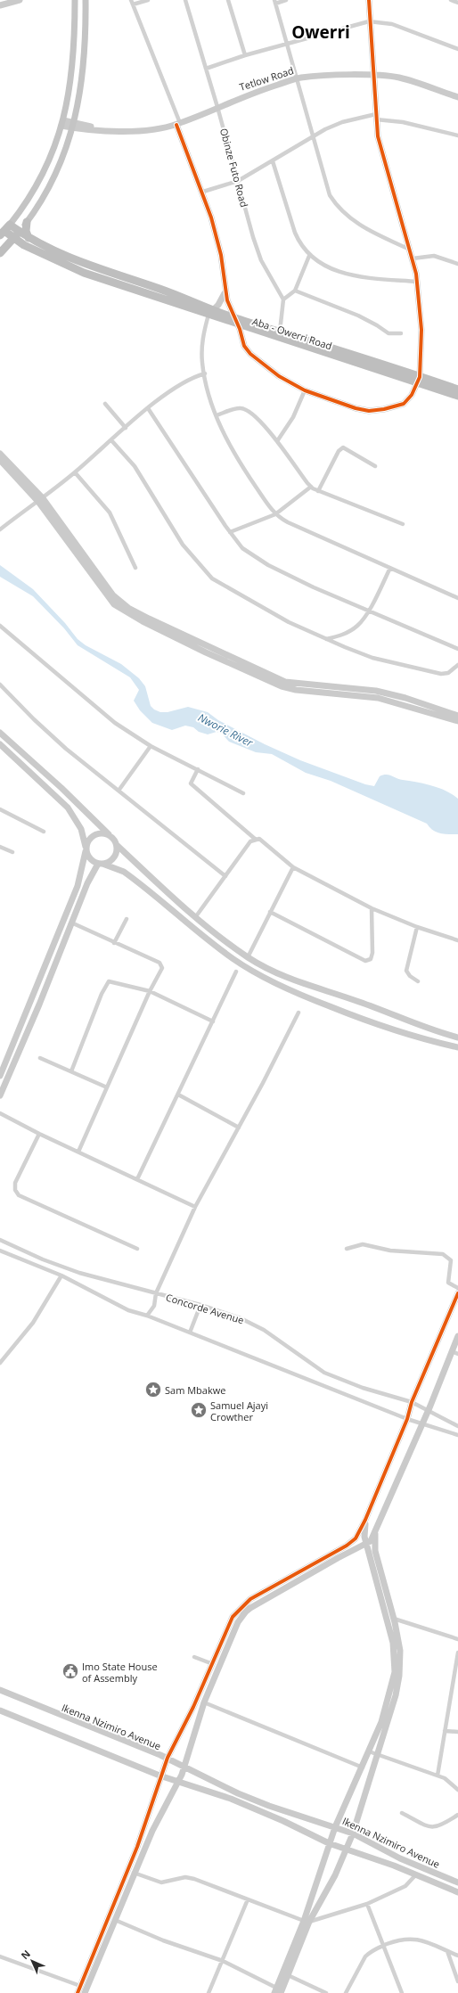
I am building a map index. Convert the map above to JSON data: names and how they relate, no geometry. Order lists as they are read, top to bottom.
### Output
{
  "streets": {
    "highway": ["Aba - Owerri Road"],
    "street": [
      "Tetlow Road",
      "Obinze Futo Road",
      "Concorde Avenue",
      "Ikenna Nzimiro Avenue"
    ]
  },
  "crossings": [
    ["Tetlow Road", "Obinze Futo Road"]
  ],
  "districts": ["Owerri"],
  "water": ["Nworie River"],
  "places": {
    "place": ["Sam Mbakwe", "Samuel Ajayi Crowther"],
    "public building": ["Imo State House of Assembly"]
  },
  "north": "top left"
}
